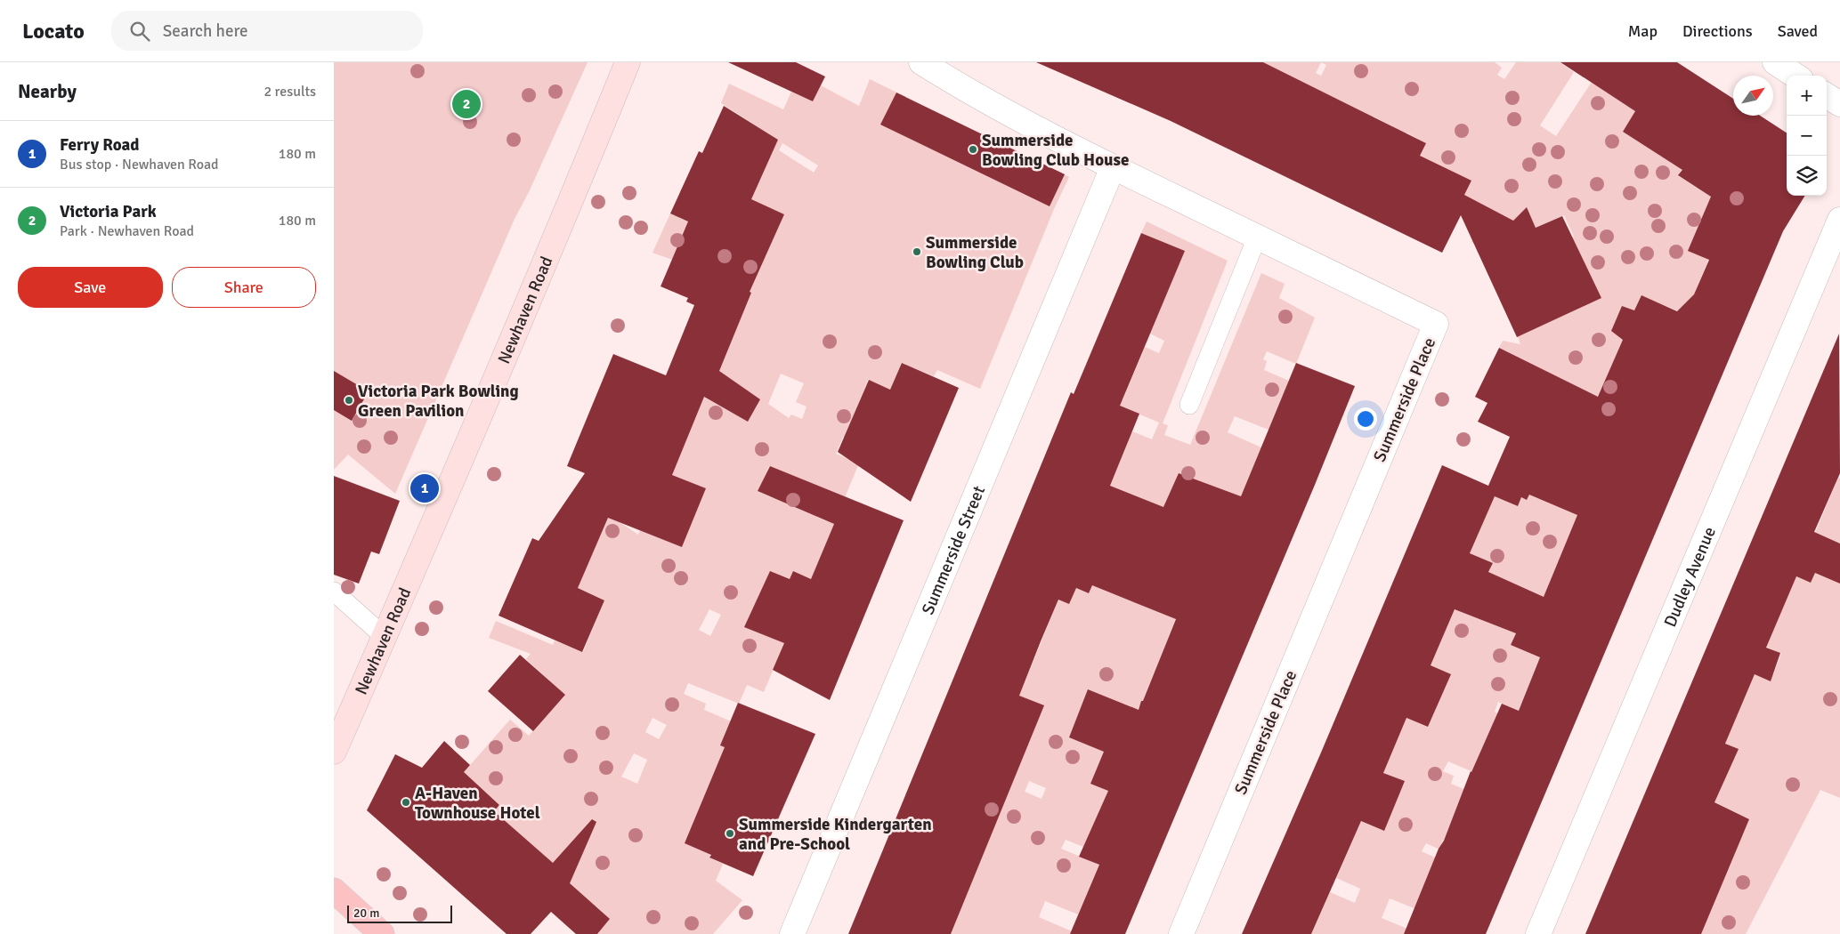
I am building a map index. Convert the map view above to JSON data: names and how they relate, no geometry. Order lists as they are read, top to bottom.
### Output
{
  "streets": {
    "street": [
      "Newhaven Road",
      "Summerside Place",
      "Summerside Street",
      "Dudley Avenue"
    ]
  },
  "crossings": [
    ["Summerside Place", "Summerside Street"]
  ],
  "places": [
    "Summerside Bowling Club House",
    "Summerside Bowling Club",
    "Victoria Park Bowling Green Pavilion",
    "A-Haven Townhouse Hotel",
    "Summerside Kindergarten and Pre-School"
  ],
  "scale_bar": "20 m",
  "north": "top right",
  "page": {
    "header": "Locato",
    "search": "Search here",
    "nav": ["Map", "Directions", "Saved"],
    "heading": ["Nearby", "2 results"],
    "map_buttons": ["+", "−"],
    "pins": ["2", "1"],
    "list": [
      {
        "mark": "1",
        "name": "Ferry Road",
        "note": "Bus stop · Newhaven Road",
        "value": "180 m"
      },
      {
        "mark": "2",
        "name": "Victoria Park",
        "note": "Park · Newhaven Road",
        "value": "180 m"
      }
    ],
    "buttons": ["Save", "Share"],
    "scale": "20 m"
  }
}
